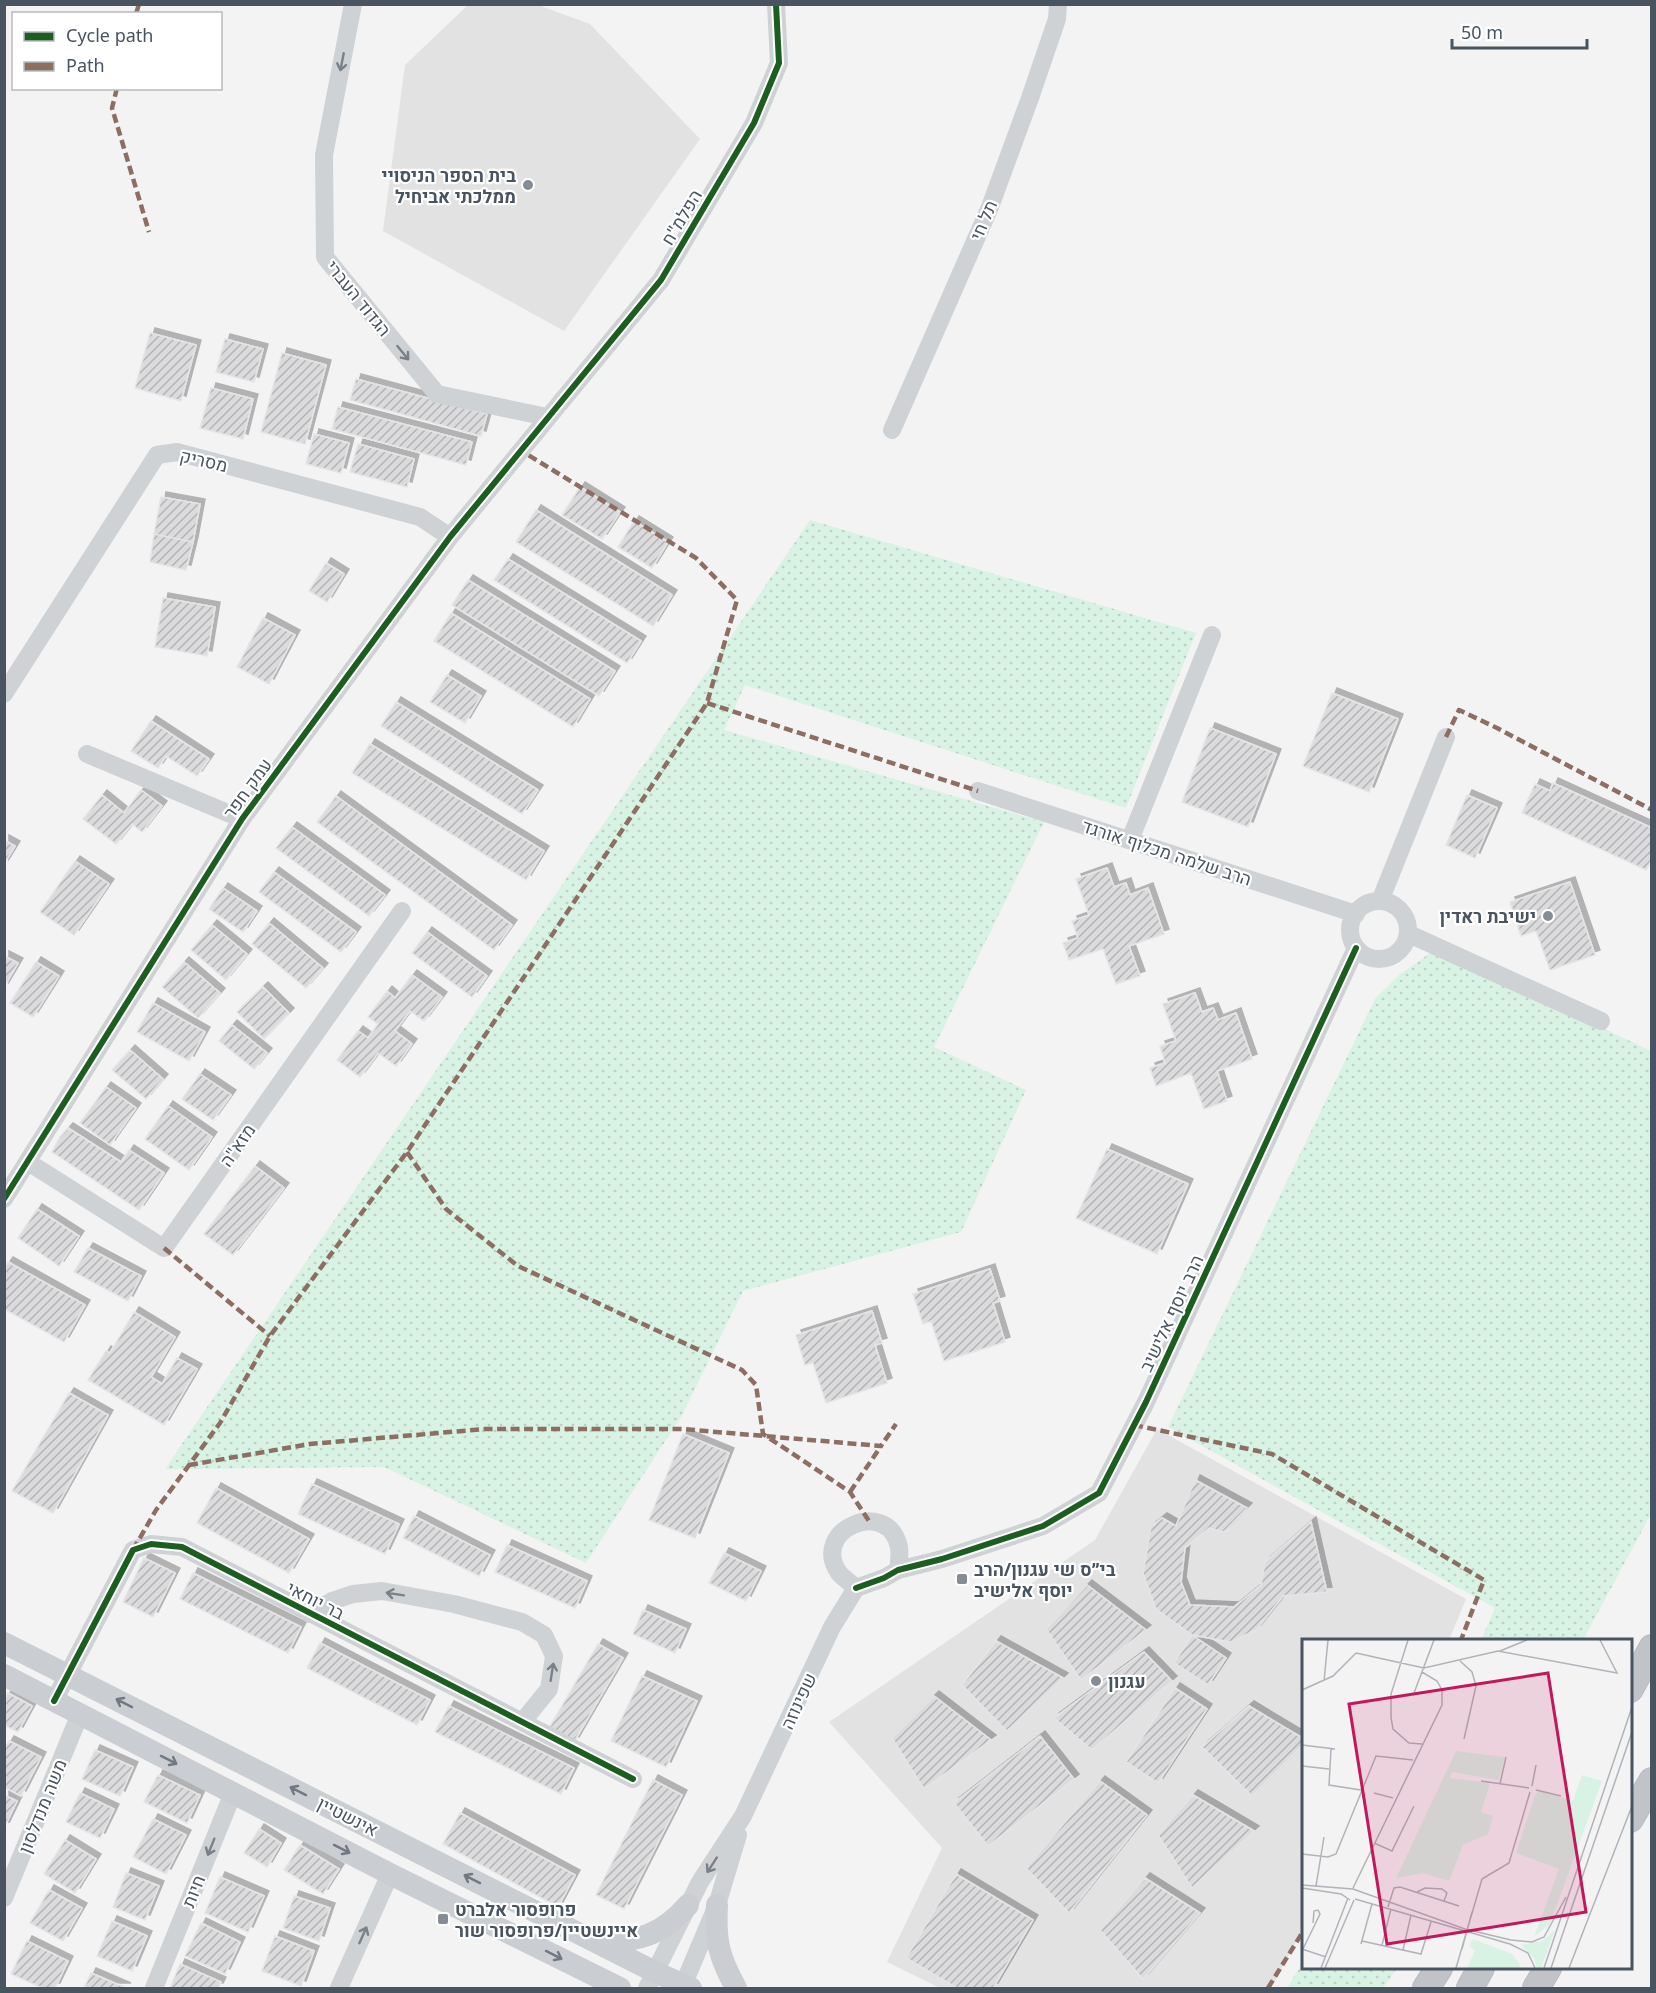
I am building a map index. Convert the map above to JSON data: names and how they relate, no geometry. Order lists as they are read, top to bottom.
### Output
{
  "streets": {
    "main road": ["אינשטיין"],
    "street": [
      "הפלמ\"ח",
      "תל חי",
      "הגדוד העברי",
      "מסריק",
      "עמק חפר",
      "הרב שלמה מכלוף אורגד",
      "מזא\"ה",
      "הרב יוסף אלישיב",
      "בר יוחאי",
      "שפינוזה",
      "משה מנדלסון",
      "חיות"
    ]
  },
  "crossings": [
    ["הפלמ\"ח", "הגדוד העברי"],
    ["הפלמ\"ח", "עמק חפר"],
    ["הגדוד העברי", "עמק חפר"],
    ["מסריק", "עמק חפר"],
    ["עמק חפר", "מזא\"ה"],
    ["הרב שלמה מכלוף אורגד", "הרב יוסף אלישיב"],
    ["הרב יוסף אלישיב", "שפינוזה"],
    ["בר יוחאי", "אינשטיין"],
    ["שפינוזה", "אינשטיין"],
    ["משה מנדלסון", "אינשטיין"],
    ["אינשטיין", "חיות"]
  ],
  "one_way": ["הגדוד העברי", "חיות"],
  "places": {
    "other": ["בית הספר הניסויי ממלכתי אביחיל", "ישיבת ראדין", "עגנון"],
    "transit": ["בי״ס שי עגנון/הרב יוסף אלישיב", "פרופסור אלברט איינשטיין/פרופסור שור"]
  },
  "legend": ["Cycle path", "Path"],
  "scale_bar": "50 m"
}
